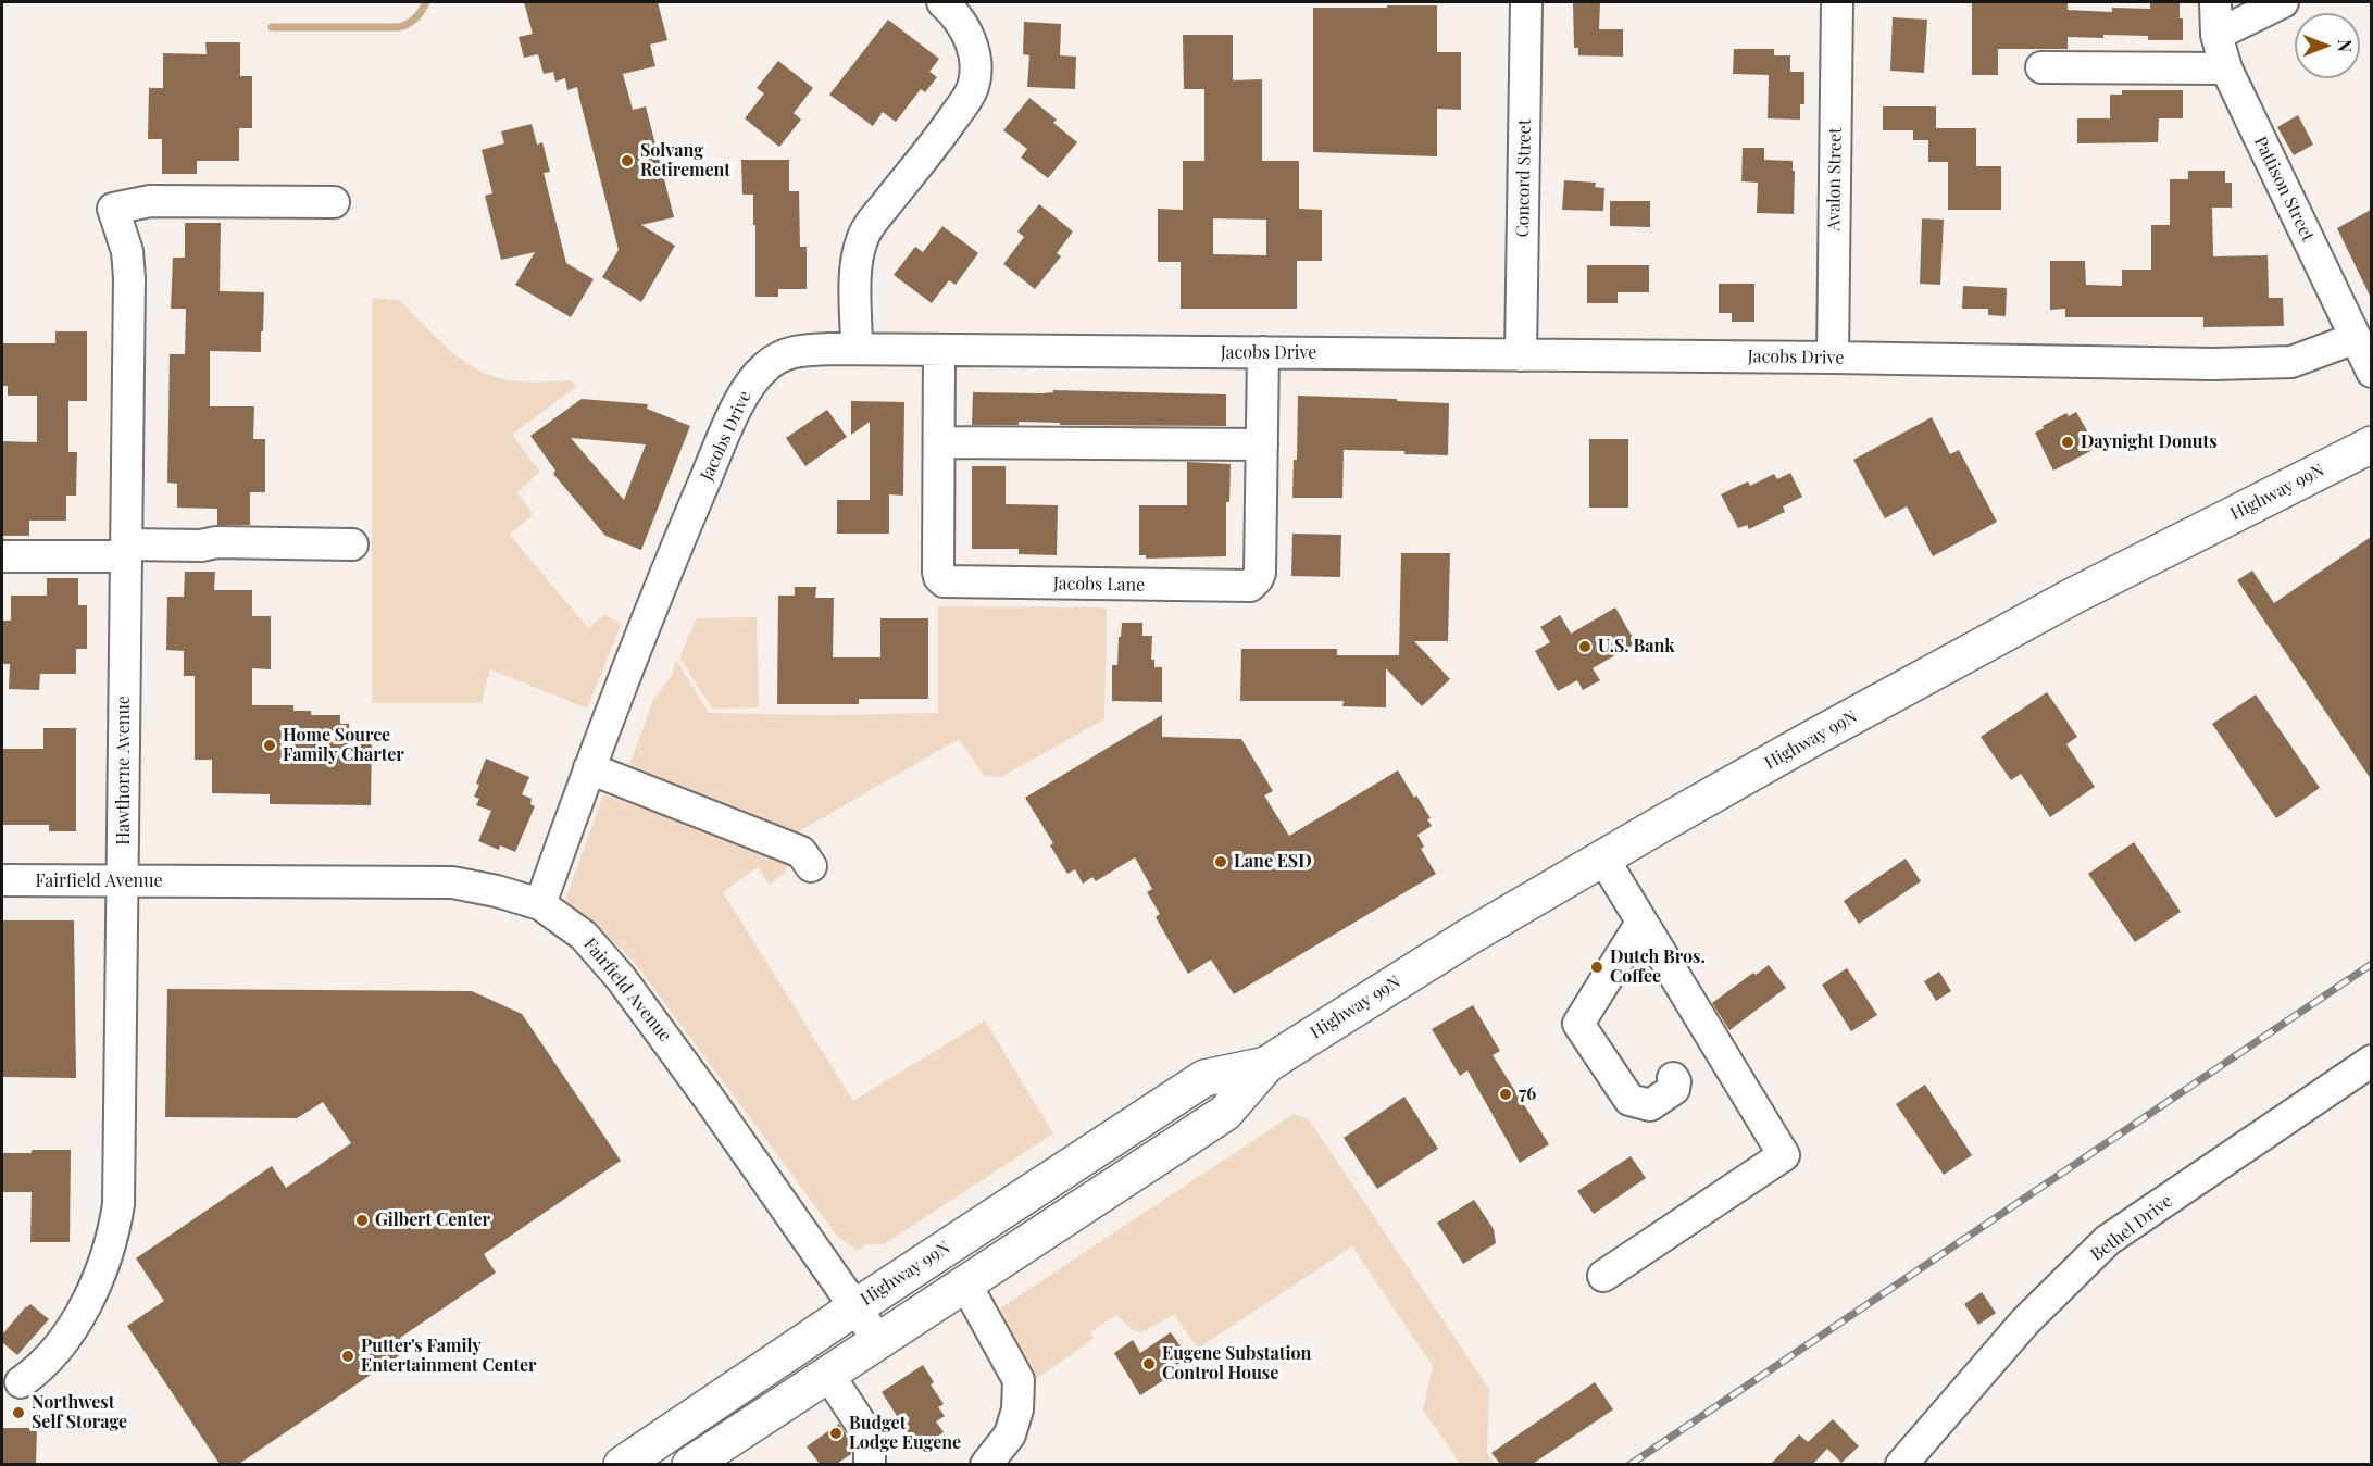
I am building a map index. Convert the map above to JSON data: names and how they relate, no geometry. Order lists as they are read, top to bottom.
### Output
{
  "streets": {
    "main road": ["Highway 99N"],
    "street": [
      "Concord Street",
      "Avalon Street",
      "Pattison Street",
      "Jacobs Drive",
      "Jacobs Lane",
      "Hawthorne Avenue",
      "Fairfield Avenue",
      "Bethel Drive"
    ]
  },
  "crossings": [
    ["Concord Street", "Jacobs Drive"],
    ["Avalon Street", "Jacobs Drive"],
    ["Pattison Street", "Jacobs Drive"],
    ["Jacobs Drive", "Jacobs Lane"],
    ["Jacobs Drive", "Fairfield Avenue"],
    ["Highway 99N", "Fairfield Avenue"],
    ["Hawthorne Avenue", "Fairfield Avenue"]
  ],
  "places": [
    "Solvang Retirement",
    "Daynight Donuts",
    "U.S. Bank",
    "Home Source Family Charter",
    "Lane ESD",
    "Dutch Bros. Coffee",
    "76",
    "Gilbert Center",
    "Putter's Family Entertainment Center",
    "Eugene Substation Control House",
    "Northwest Self Storage",
    "Budget Lodge Eugene"
  ],
  "north": "right"
}
